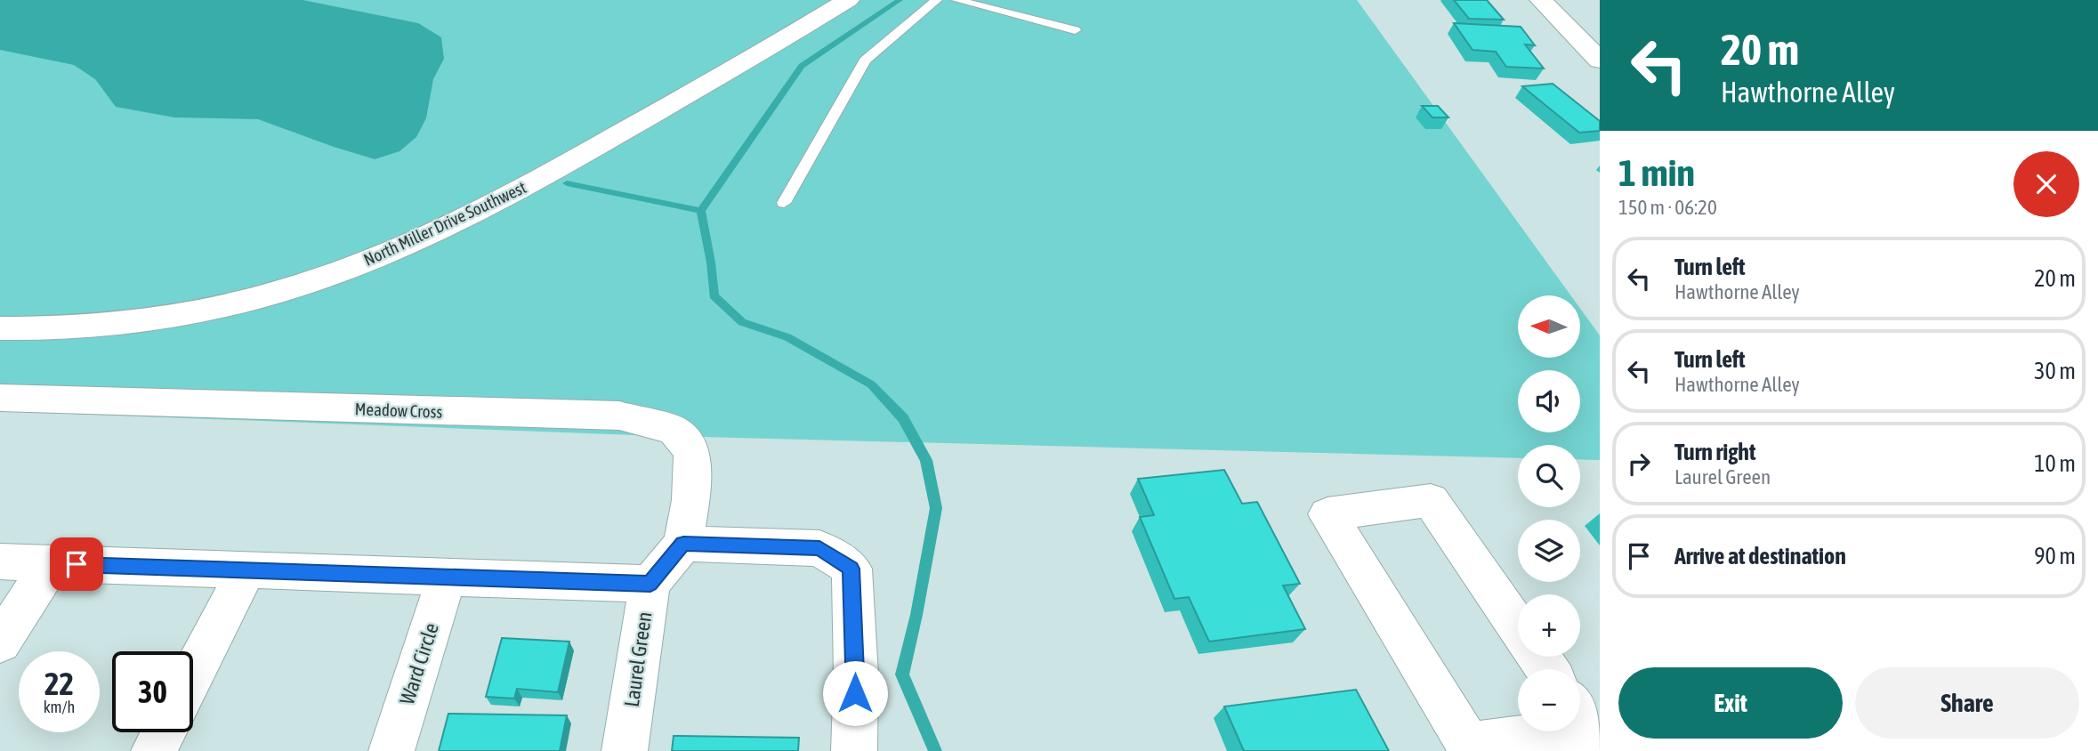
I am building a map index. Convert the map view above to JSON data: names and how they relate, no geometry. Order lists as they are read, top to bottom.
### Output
{
  "streets": {
    "street": [
      "North Miller Drive Southwest",
      "Meadow Cross",
      "Laurel Green",
      "Ward Circle"
    ]
  },
  "north": "left",
  "page": {
    "turn": ["20 m", "Hawthorne Alley"],
    "heading": ["1 min", "150 m · 06:20"],
    "list": [
      {
        "name": "Turn left",
        "note": "Hawthorne Alley",
        "value": "20 m"
      },
      {
        "name": "Turn left",
        "note": "Hawthorne Alley",
        "value": "30 m"
      },
      {
        "name": "Turn right",
        "note": "Laurel Green",
        "value": "10 m"
      },
      {
        "name": "Arrive at destination",
        "value": "90 m"
      }
    ],
    "map_buttons": ["+", "−"],
    "speed": "22 km/h",
    "limit": "30",
    "buttons": ["Exit", "Share"]
  }
}
